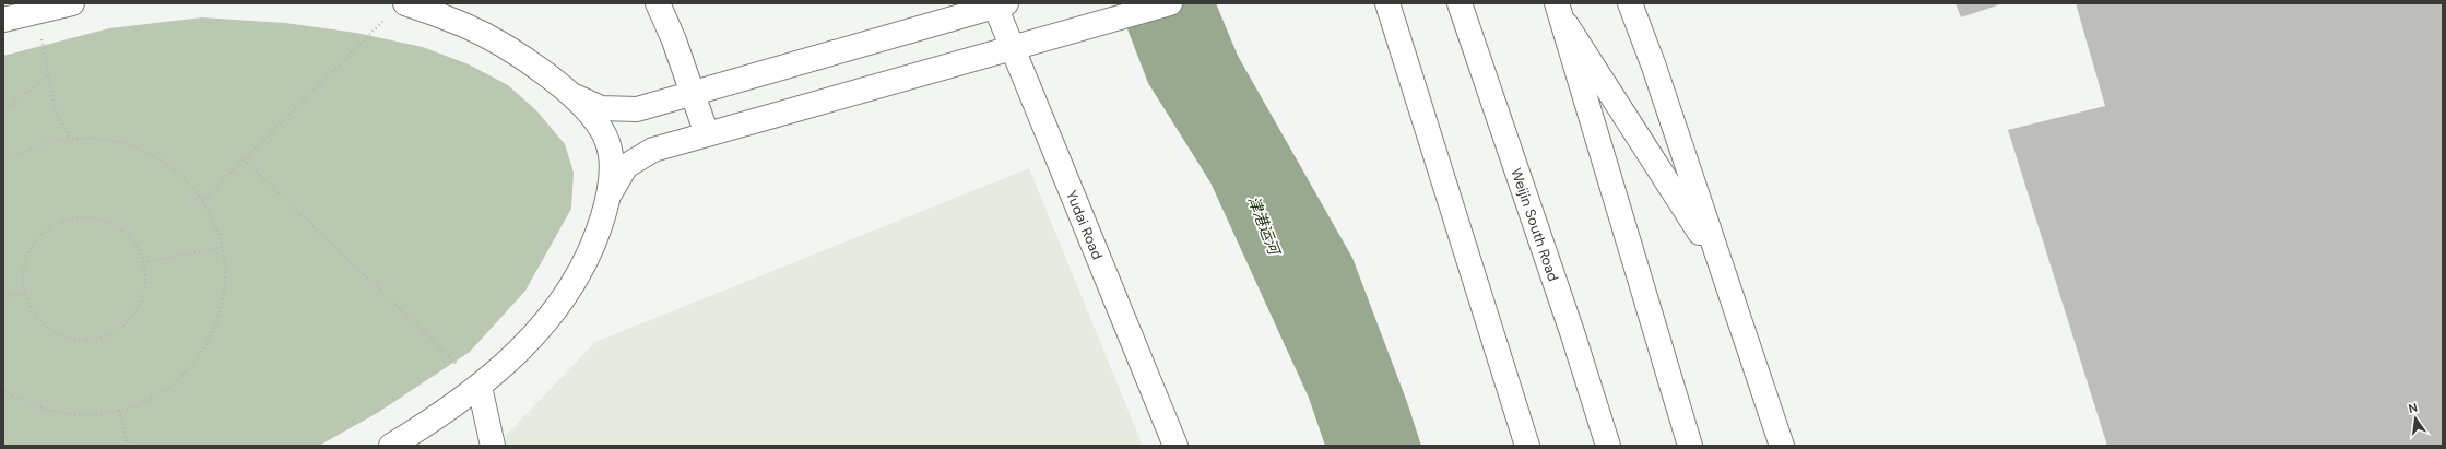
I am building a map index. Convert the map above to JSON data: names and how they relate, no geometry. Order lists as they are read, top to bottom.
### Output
{
  "streets": {
    "main road": ["Yudai Road", "Weijin South Road"]
  },
  "water": ["津港运河"],
  "north": "top"
}
